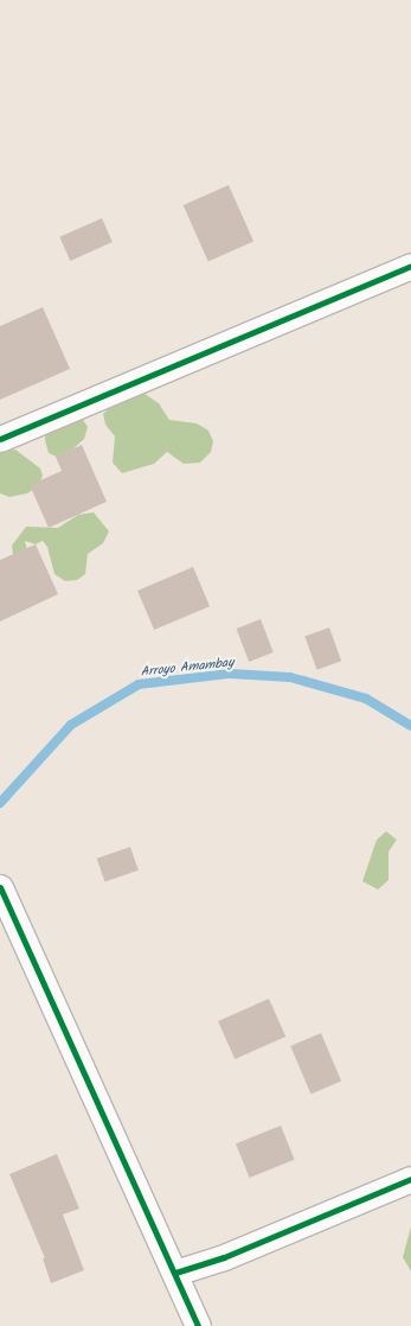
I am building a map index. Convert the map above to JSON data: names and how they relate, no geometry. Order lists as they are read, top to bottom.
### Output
{
  "water": ["Arroyo Amambay"]
}
